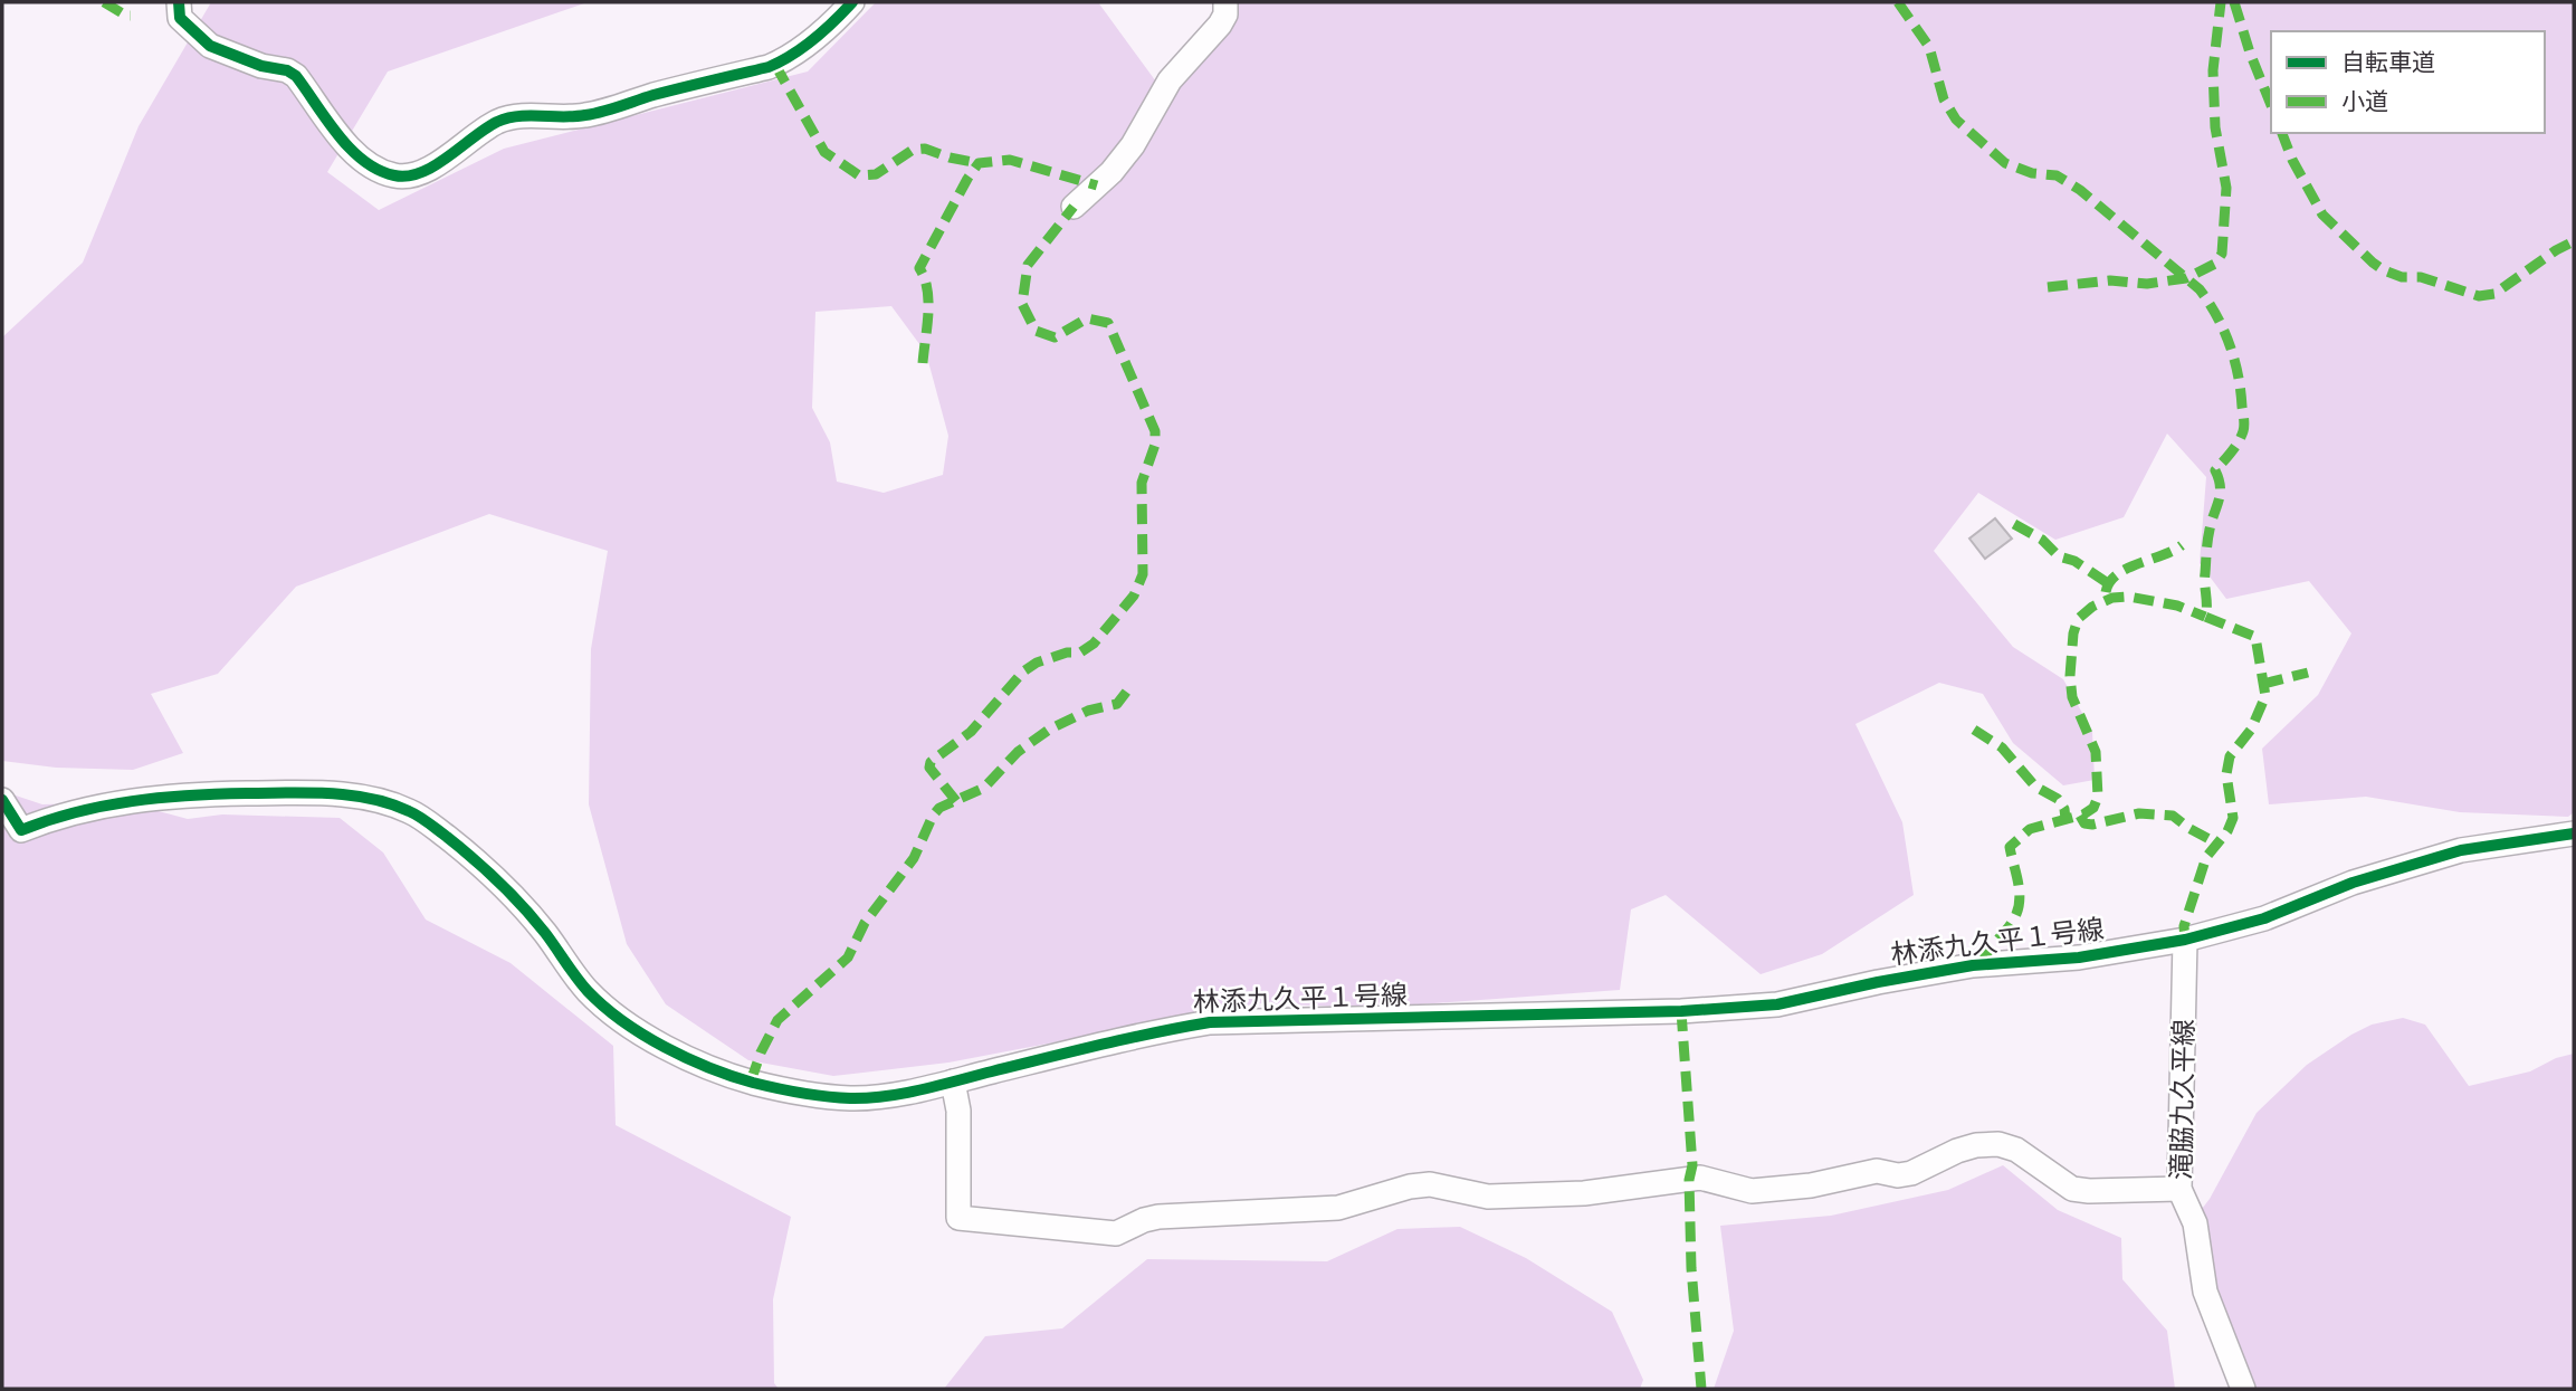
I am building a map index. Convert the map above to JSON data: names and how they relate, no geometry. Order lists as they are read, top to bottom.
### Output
{
  "streets": {
    "street": ["林添九久平１号線", "滝脇九久平線"]
  },
  "crossings": [
    ["林添九久平１号線", "滝脇九久平線"]
  ],
  "legend": ["自転車道", "小道"]
}
